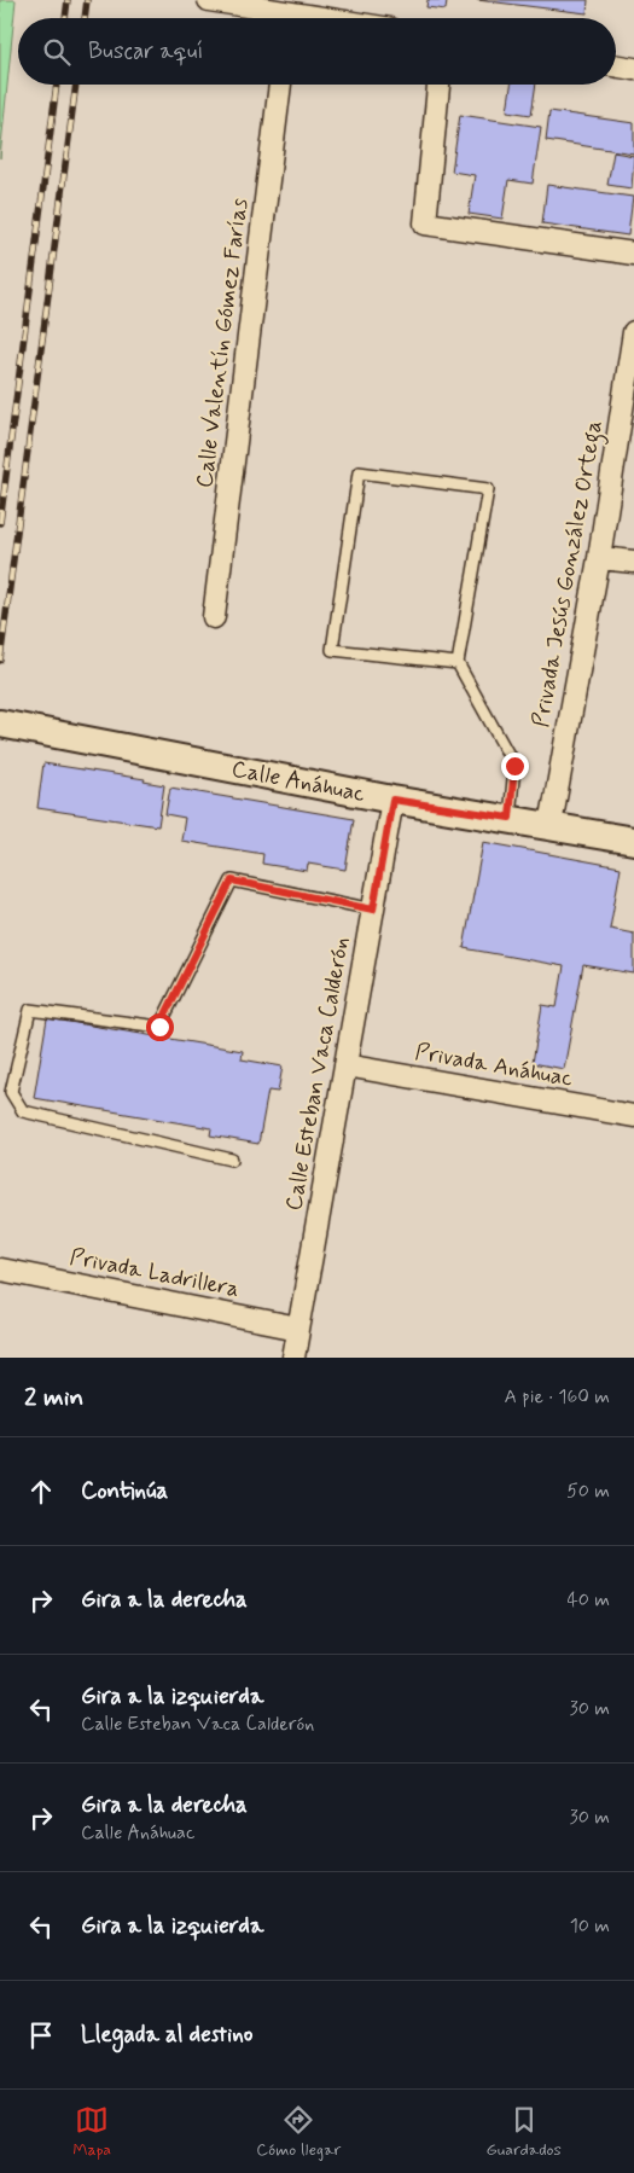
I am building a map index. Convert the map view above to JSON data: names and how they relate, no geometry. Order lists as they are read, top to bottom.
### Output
{
  "streets": {
    "street": [
      "Calle Valentín Gómez Farías",
      "Privada Jesús González Ortega",
      "Calle Anáhuac",
      "Privada Anáhuac",
      "Calle Esteban Vaca Calderón",
      "Privada Ladrillera"
    ]
  },
  "crossings": [
    ["Privada Jesús González Ortega", "Calle Anáhuac"],
    ["Calle Anáhuac", "Calle Esteban Vaca Calderón"],
    ["Privada Anáhuac", "Calle Esteban Vaca Calderón"],
    ["Calle Esteban Vaca Calderón", "Privada Ladrillera"]
  ],
  "page": {
    "search": "Buscar aquí",
    "heading": ["2 min", "A pie · 160 m"],
    "list": [
      ["Continúa", "50 m"],
      ["Gira a la derecha", "40 m"],
      ["Gira a la izquierda", "Calle Esteban Vaca Calderón", "30 m"],
      ["Gira a la derecha", "Calle Anáhuac", "30 m"],
      ["Gira a la izquierda", "10 m"],
      "Llegada al destino"
    ],
    "nav": ["Mapa", "Cómo llegar", "Guardados"]
  }
}
